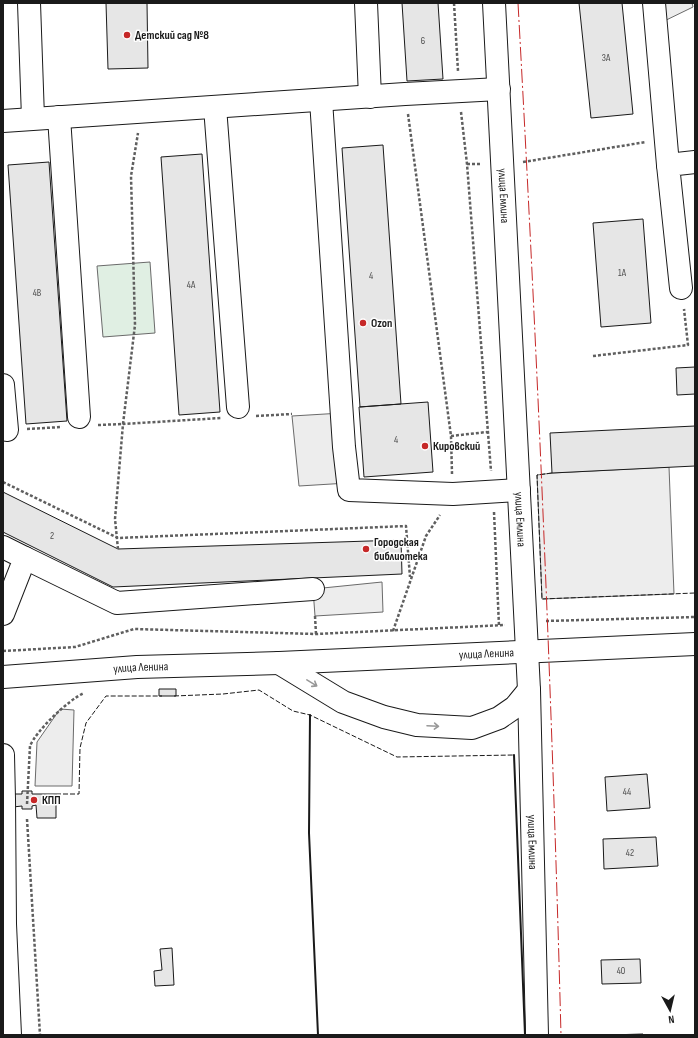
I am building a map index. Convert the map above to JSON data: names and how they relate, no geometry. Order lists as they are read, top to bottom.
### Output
{
  "streets": {
    "street": ["улица Емлина", "улица Ленина"]
  },
  "crossings": [
    ["улица Емлина", "улица Ленина"]
  ],
  "places": [
    "Детский сад №8",
    "Ozon",
    "Кировский",
    "Городская библиотека",
    "КПП"
  ],
  "house_numbers": [
    "6",
    "3А",
    "1А",
    "4",
    "4А",
    "4В",
    "4",
    "2",
    "44",
    "42",
    "40"
  ],
  "north": "bottom"
}
